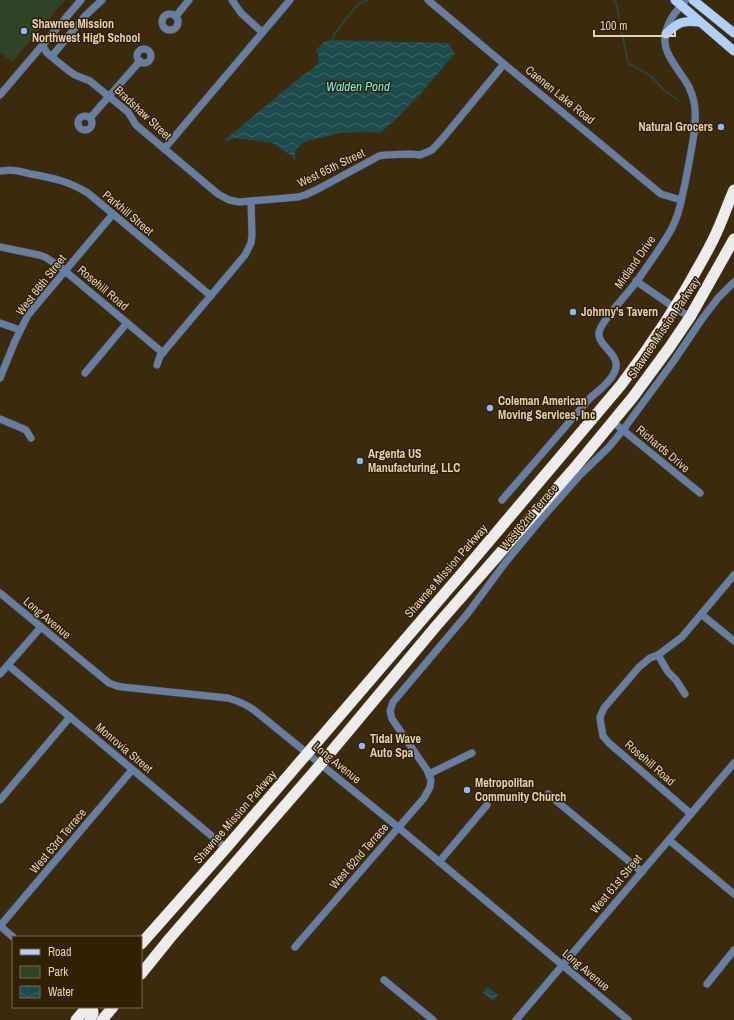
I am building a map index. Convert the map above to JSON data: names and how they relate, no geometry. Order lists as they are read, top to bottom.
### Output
{
  "streets": {
    "highway": ["Shawnee Mission Parkway"],
    "street": [
      "Caenen Lake Road",
      "Bradshaw Street",
      "West 65th Street",
      "Parkhill Street",
      "Midland Drive",
      "West 66th Street",
      "Rosehill Road",
      "Richards Drive",
      "West 62nd Terrace",
      "Long Avenue",
      "Monrovia Street",
      "West 63rd Terrace",
      "West 61st Street"
    ]
  },
  "crossings": [
    ["Caenen Lake Road", "West 65th Street"],
    ["Caenen Lake Road", "Midland Drive"],
    ["Bradshaw Street", "West 65th Street"],
    ["Parkhill Street", "West 66th Street"],
    ["West 66th Street", "Rosehill Road"],
    ["Rosehill Road", "West 61st Street"],
    ["Shawnee Mission Parkway", "Richards Drive"],
    ["Shawnee Mission Parkway", "Long Avenue"],
    ["Shawnee Mission Parkway", "Monrovia Street"],
    ["Richards Drive", "West 62nd Terrace"],
    ["West 62nd Terrace", "Long Avenue"],
    ["Long Avenue", "West 61st Street"],
    ["Monrovia Street", "West 63rd Terrace"]
  ],
  "water": ["Walden Pond"],
  "places": [
    "Shawnee Mission Northwest High School",
    "Natural Grocers",
    "Johnny's Tavern",
    "Coleman American Moving Services, Inc",
    "Argenta US Manufacturing, LLC",
    "Tidal Wave Auto Spa",
    "Metropolitan Community Church"
  ],
  "legend": ["Road", "Park", "Water"],
  "scale_bar": "100 m"
}
